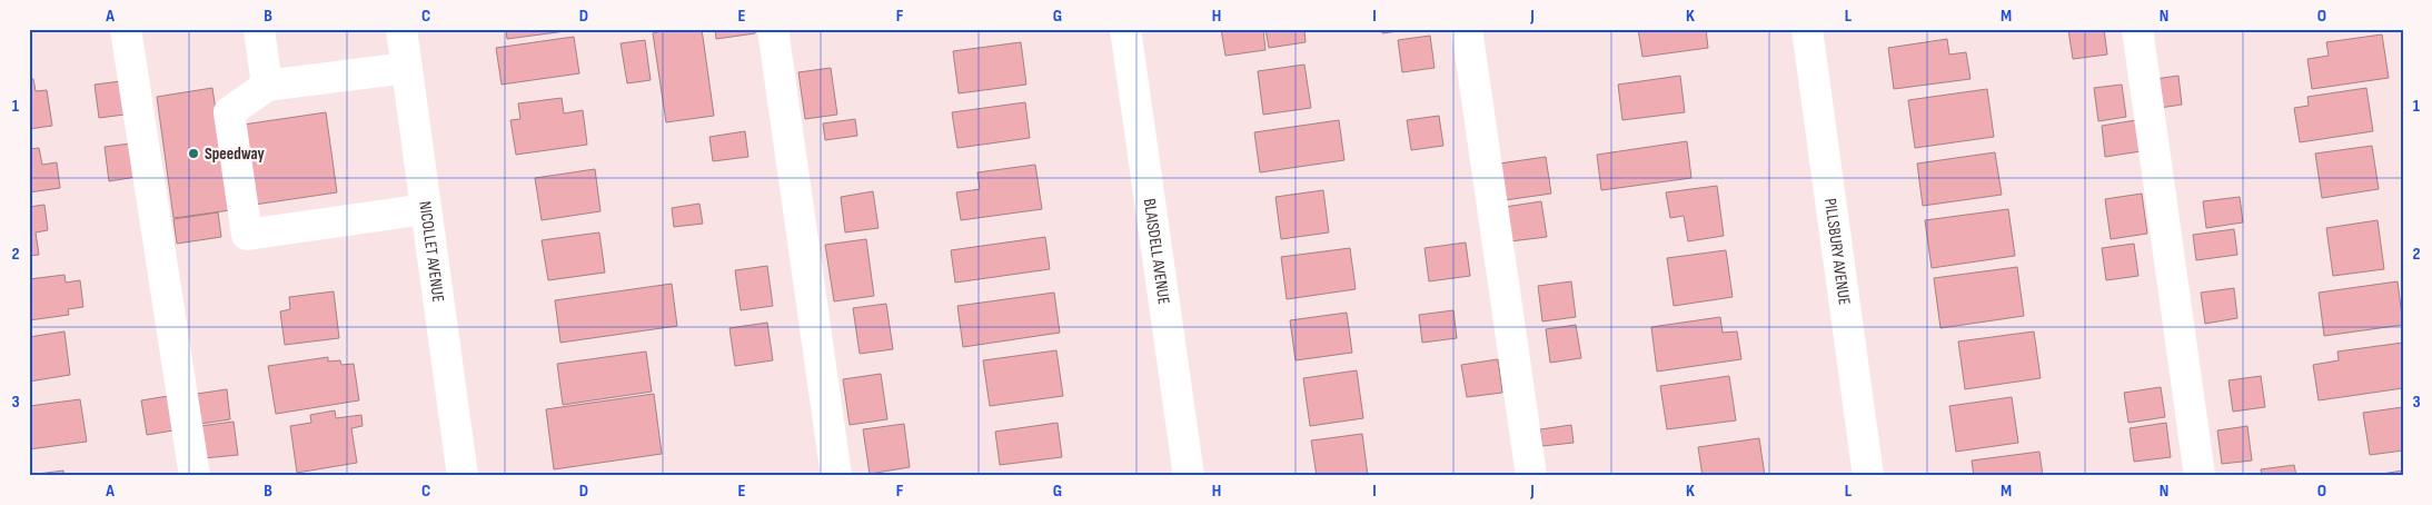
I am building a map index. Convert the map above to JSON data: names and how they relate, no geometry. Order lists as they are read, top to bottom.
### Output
{
  "streets": {
    "street": ["NICOLLET AVENUE", "BLAISDELL AVENUE", "PILLSBURY AVENUE"]
  },
  "places": ["Speedway"],
  "grid": {
    "columns": [
      "A",
      "B",
      "C",
      "D",
      "E",
      "F",
      "G",
      "H",
      "I",
      "J",
      "K",
      "L",
      "M",
      "N",
      "O"
    ],
    "rows": ["1", "2", "3"]
  }
}
